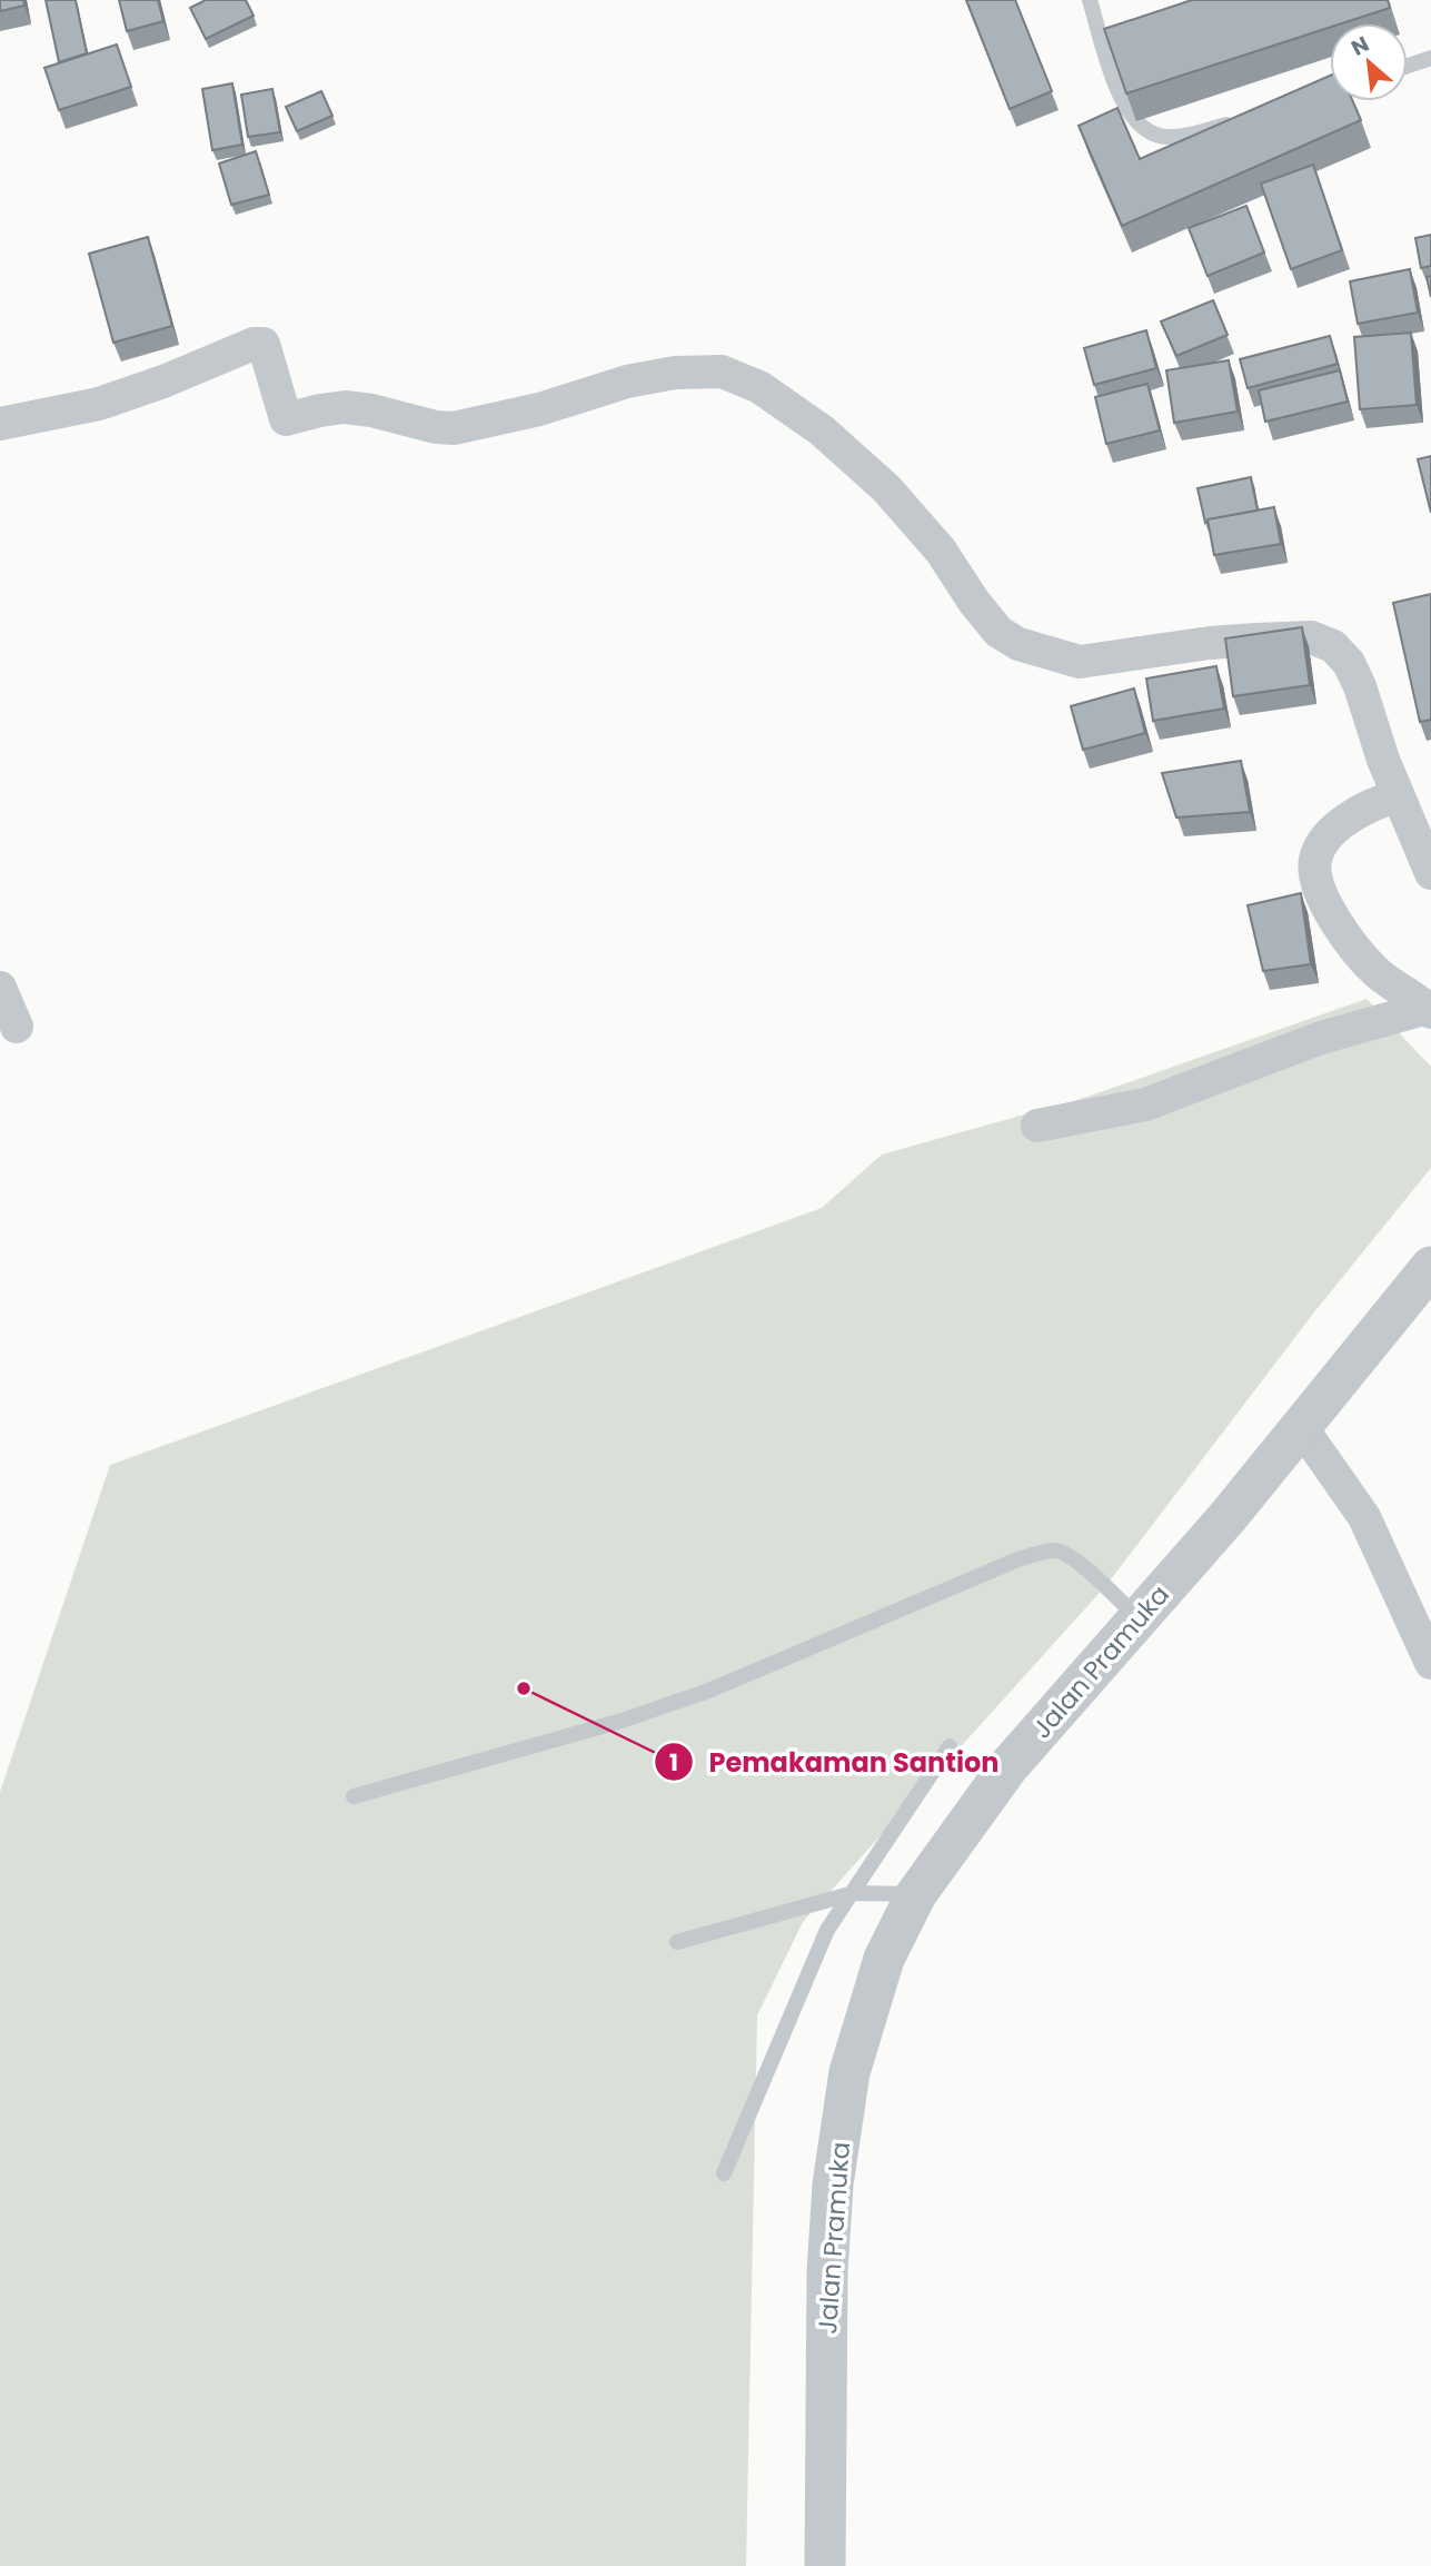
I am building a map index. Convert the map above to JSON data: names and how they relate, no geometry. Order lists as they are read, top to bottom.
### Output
{
  "streets": {
    "street": ["Jalan Pramuka"]
  },
  "places": ["Pemakaman Santion"],
  "north": "top left"
}
